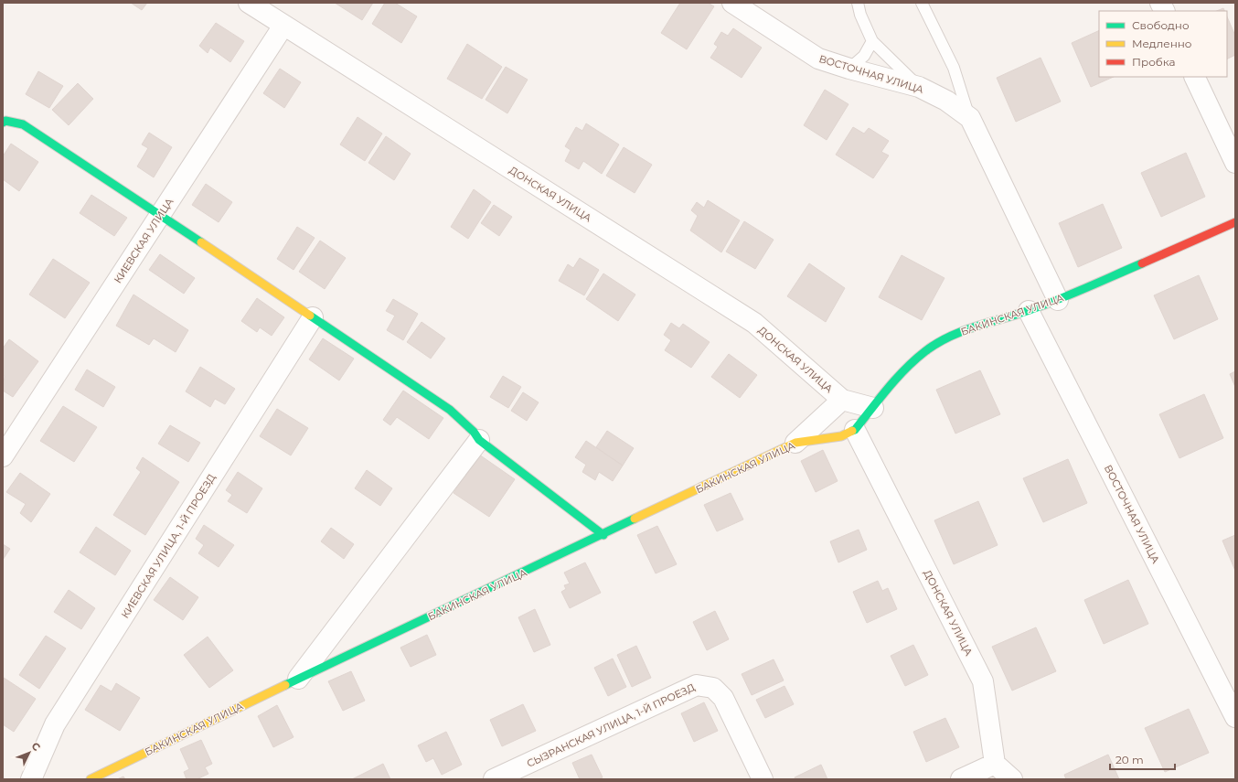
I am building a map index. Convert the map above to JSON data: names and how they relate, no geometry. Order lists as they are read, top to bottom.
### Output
{
  "streets": {
    "street": [
      "ВОСТОЧНАЯ УЛИЦА",
      "ДОНСКАЯ УЛИЦА",
      "КИЕВСКАЯ УЛИЦА",
      "БАКИНСКАЯ УЛИЦА",
      "КИЕВСКАЯ УЛИЦА, 1-Й ПРОЕЗД",
      "СЫЗРАНСКАЯ УЛИЦА, 1-Й ПРОЕЗД"
    ]
  },
  "crossings": [
    ["ВОСТОЧНАЯ УЛИЦА", "БАКИНСКАЯ УЛИЦА"],
    ["ДОНСКАЯ УЛИЦА", "КИЕВСКАЯ УЛИЦА"],
    ["ДОНСКАЯ УЛИЦА", "БАКИНСКАЯ УЛИЦА"]
  ],
  "legend": ["Свободно", "Медленно", "Пробка"],
  "scale_bar": "20 m",
  "north": "top right"
}
